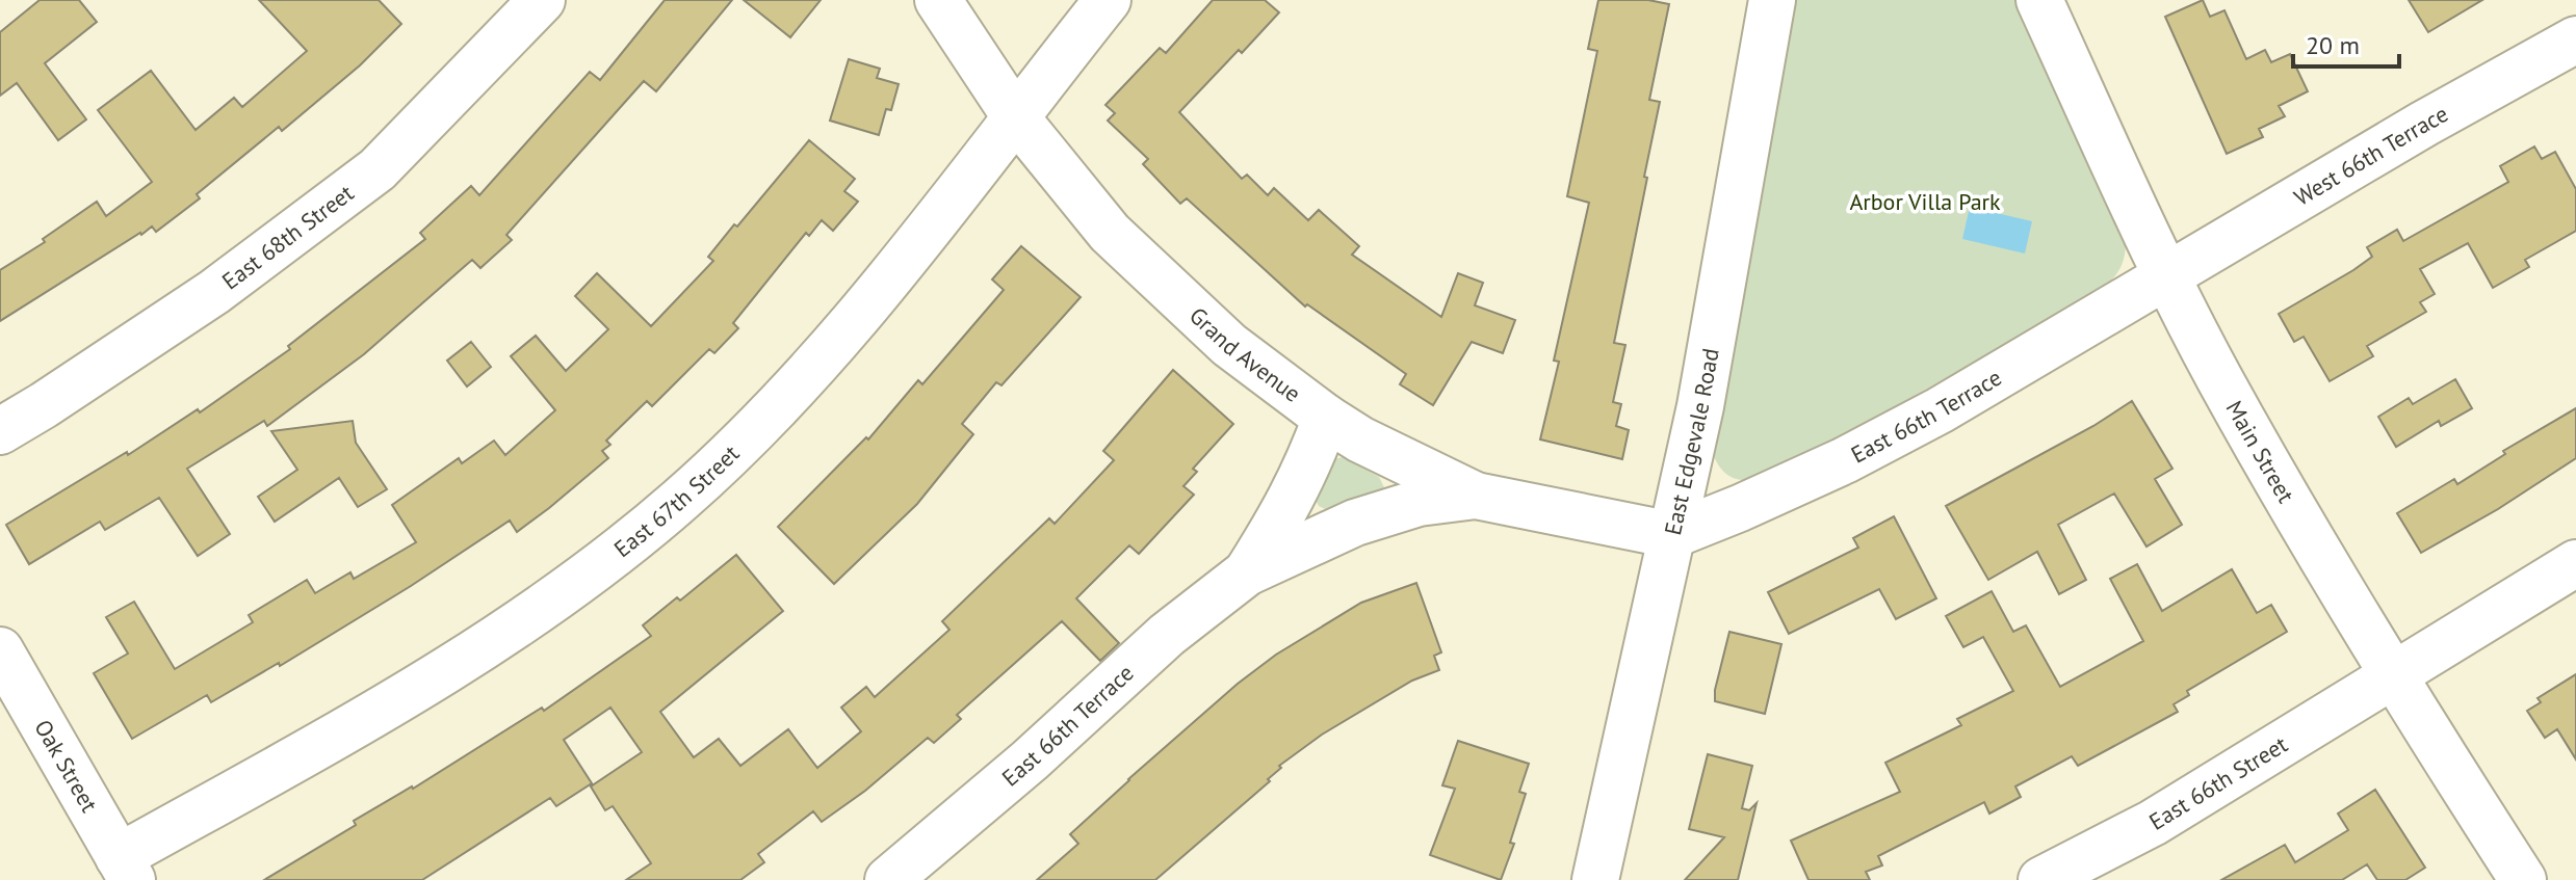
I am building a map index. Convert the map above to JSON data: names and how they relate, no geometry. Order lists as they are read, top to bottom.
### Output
{
  "streets": {
    "street": [
      "West 66th Terrace",
      "East 68th Street",
      "Grand Avenue",
      "East 66th Terrace",
      "East Edgevale Road",
      "Main Street",
      "East 67th Street",
      "Oak Street",
      "East 66th Street"
    ]
  },
  "crossings": [
    ["West 66th Terrace", "East 66th Terrace"],
    ["West 66th Terrace", "Main Street"],
    ["Grand Avenue", "East 66th Terrace"],
    ["Grand Avenue", "East Edgevale Road"],
    ["Grand Avenue", "East 67th Street"],
    ["East 66th Terrace", "East Edgevale Road"],
    ["East 66th Terrace", "Main Street"],
    ["Main Street", "East 66th Street"],
    ["East 67th Street", "Oak Street"]
  ],
  "parks": ["Arbor Villa Park"],
  "scale_bar": "20 m"
}
